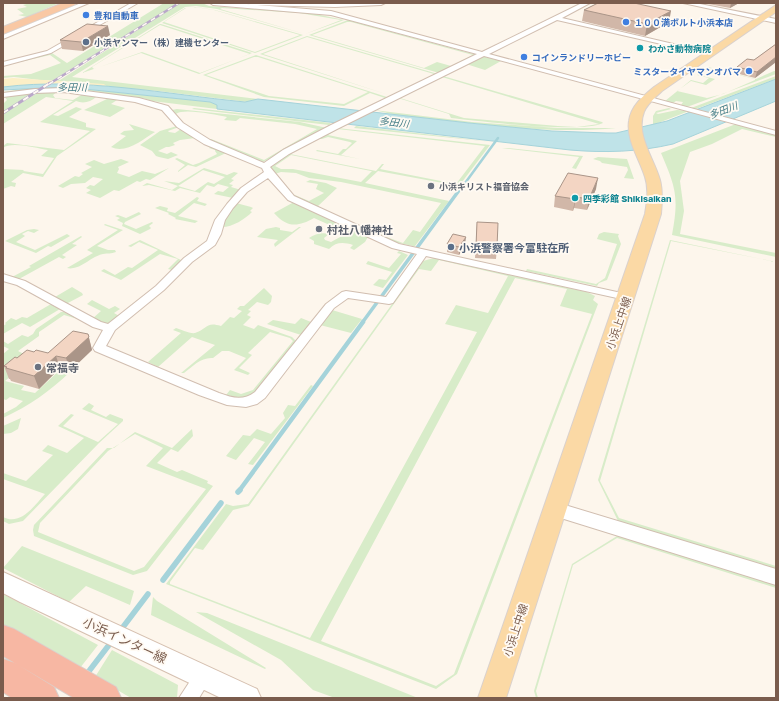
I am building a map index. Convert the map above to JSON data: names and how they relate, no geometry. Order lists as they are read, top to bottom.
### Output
{
  "streets": {
    "main road": ["小浜上中線", "小浜インター線"]
  },
  "water": ["多田川"],
  "places": [
    "豊和自動車",
    "１００満ボルト小浜本店",
    "小浜ヤンマー（株）建機センター",
    "わかさ動物病院",
    "コインランドリーホビー",
    "ミスタータイヤマンオバマ",
    "小浜キリスト福音協会",
    "四季彩館 Shikisaikan",
    "村社八幡神社",
    "小浜警察署今富駐在所",
    "常福寺"
  ]
}
